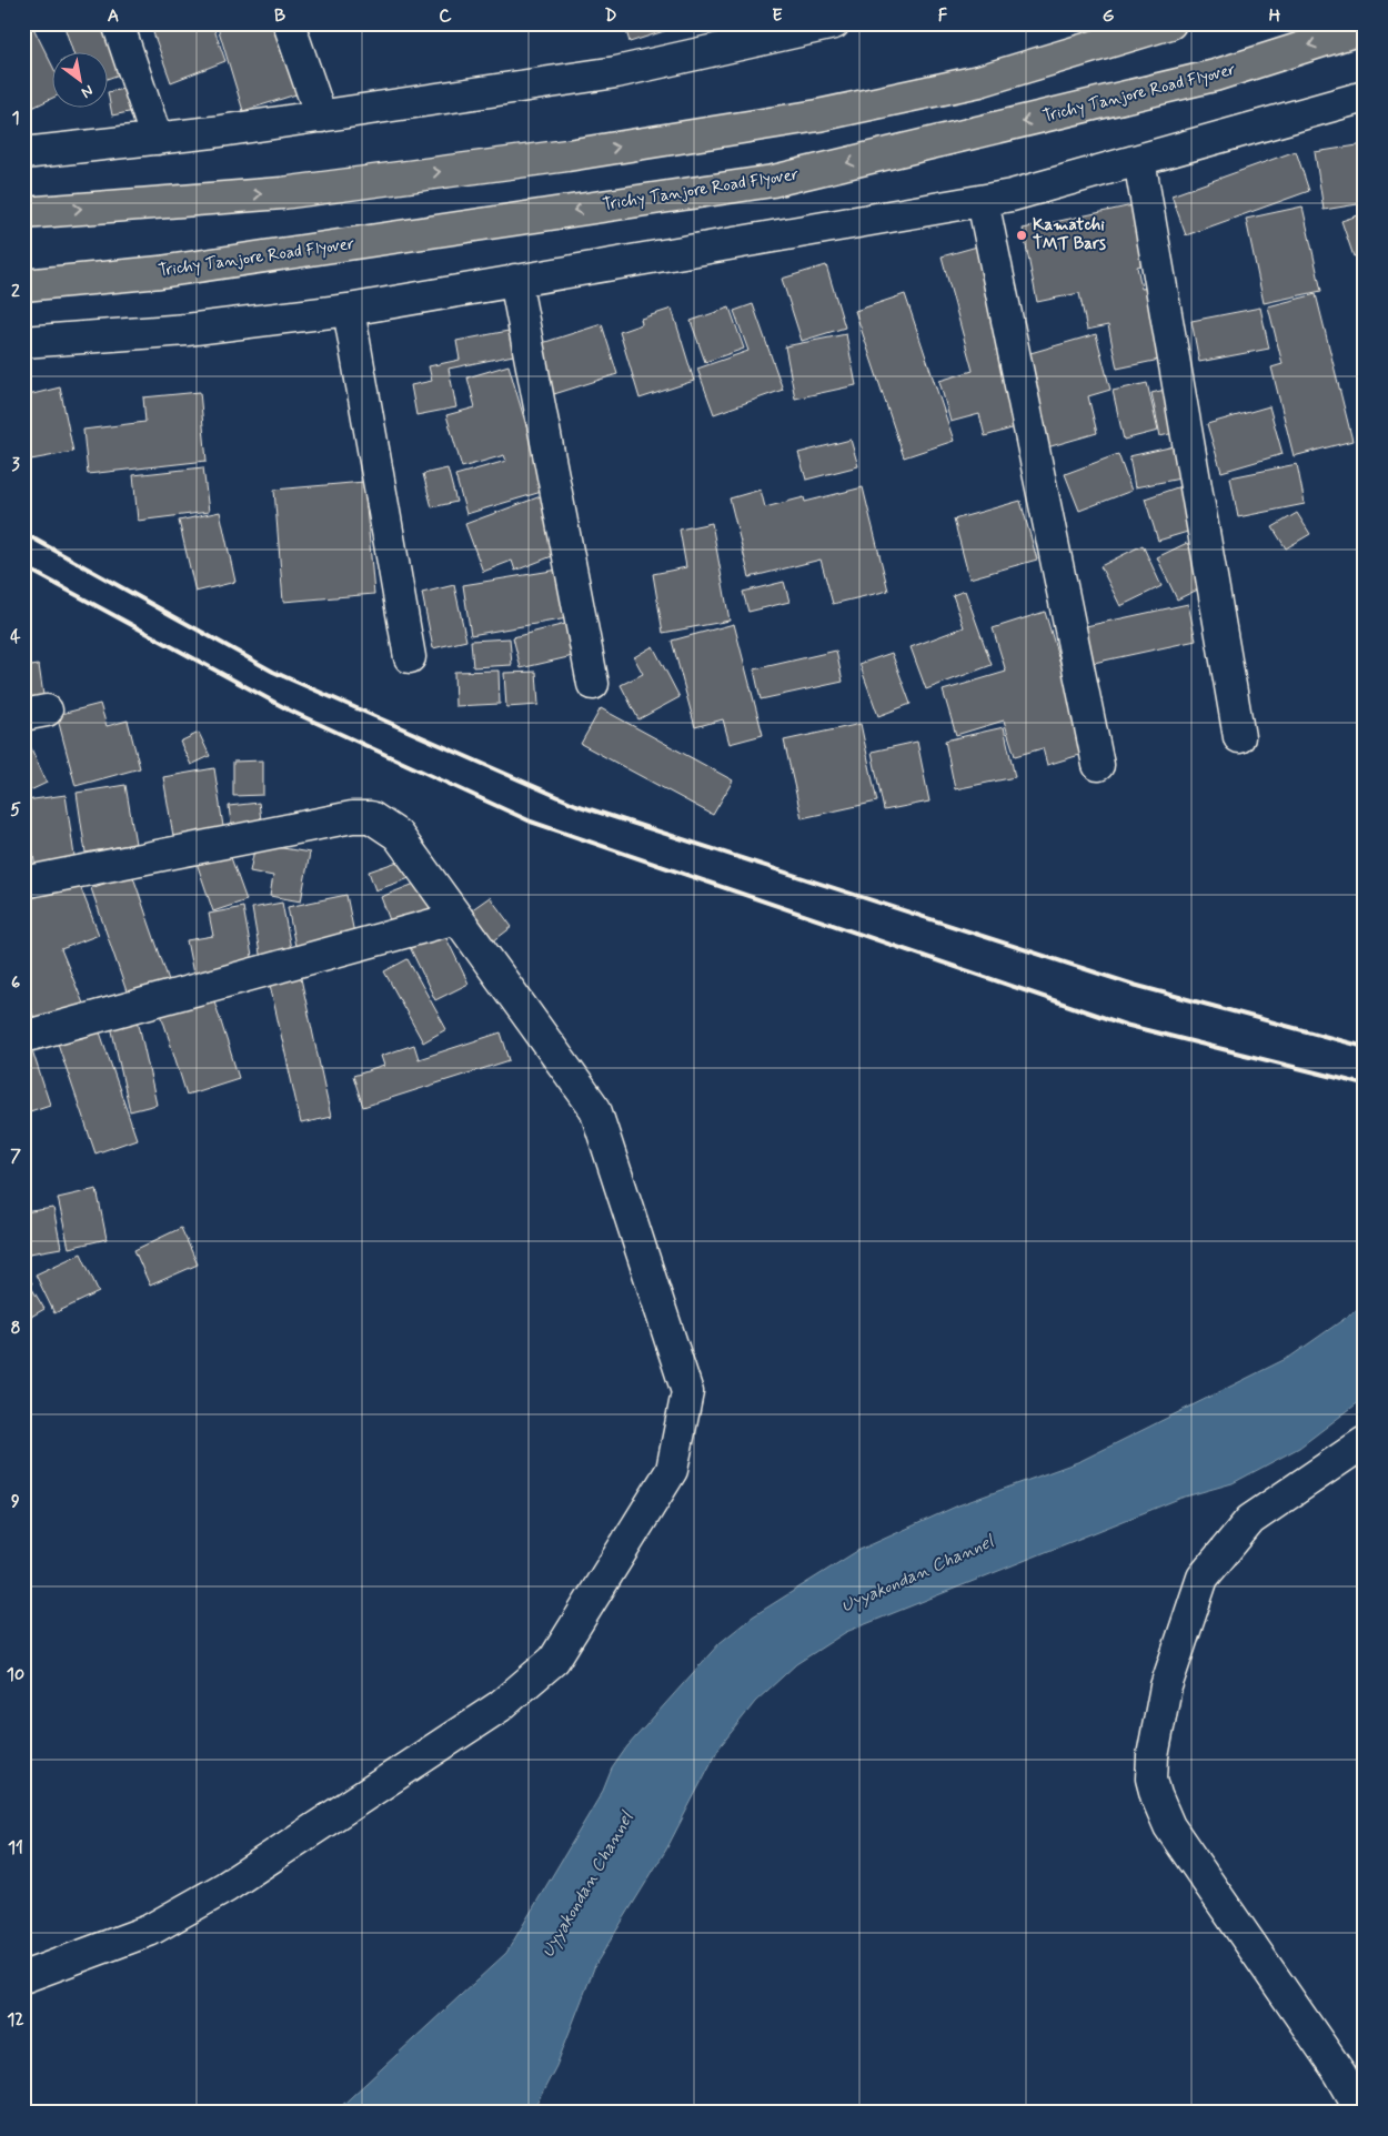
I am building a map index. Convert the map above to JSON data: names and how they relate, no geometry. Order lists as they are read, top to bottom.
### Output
{
  "streets": {
    "highway": ["Trichy Tanjore Road Flyover"]
  },
  "water": ["Uyyakondan Channel"],
  "places": ["Kamatchi TMT Bars"],
  "north": "bottom right",
  "grid": {
    "columns": [
      "A",
      "B",
      "C",
      "D",
      "E",
      "F",
      "G",
      "H"
    ],
    "rows": [
      "1",
      "2",
      "3",
      "4",
      "5",
      "6",
      "7",
      "8",
      "9",
      "10",
      "11",
      "12"
    ]
  }
}
